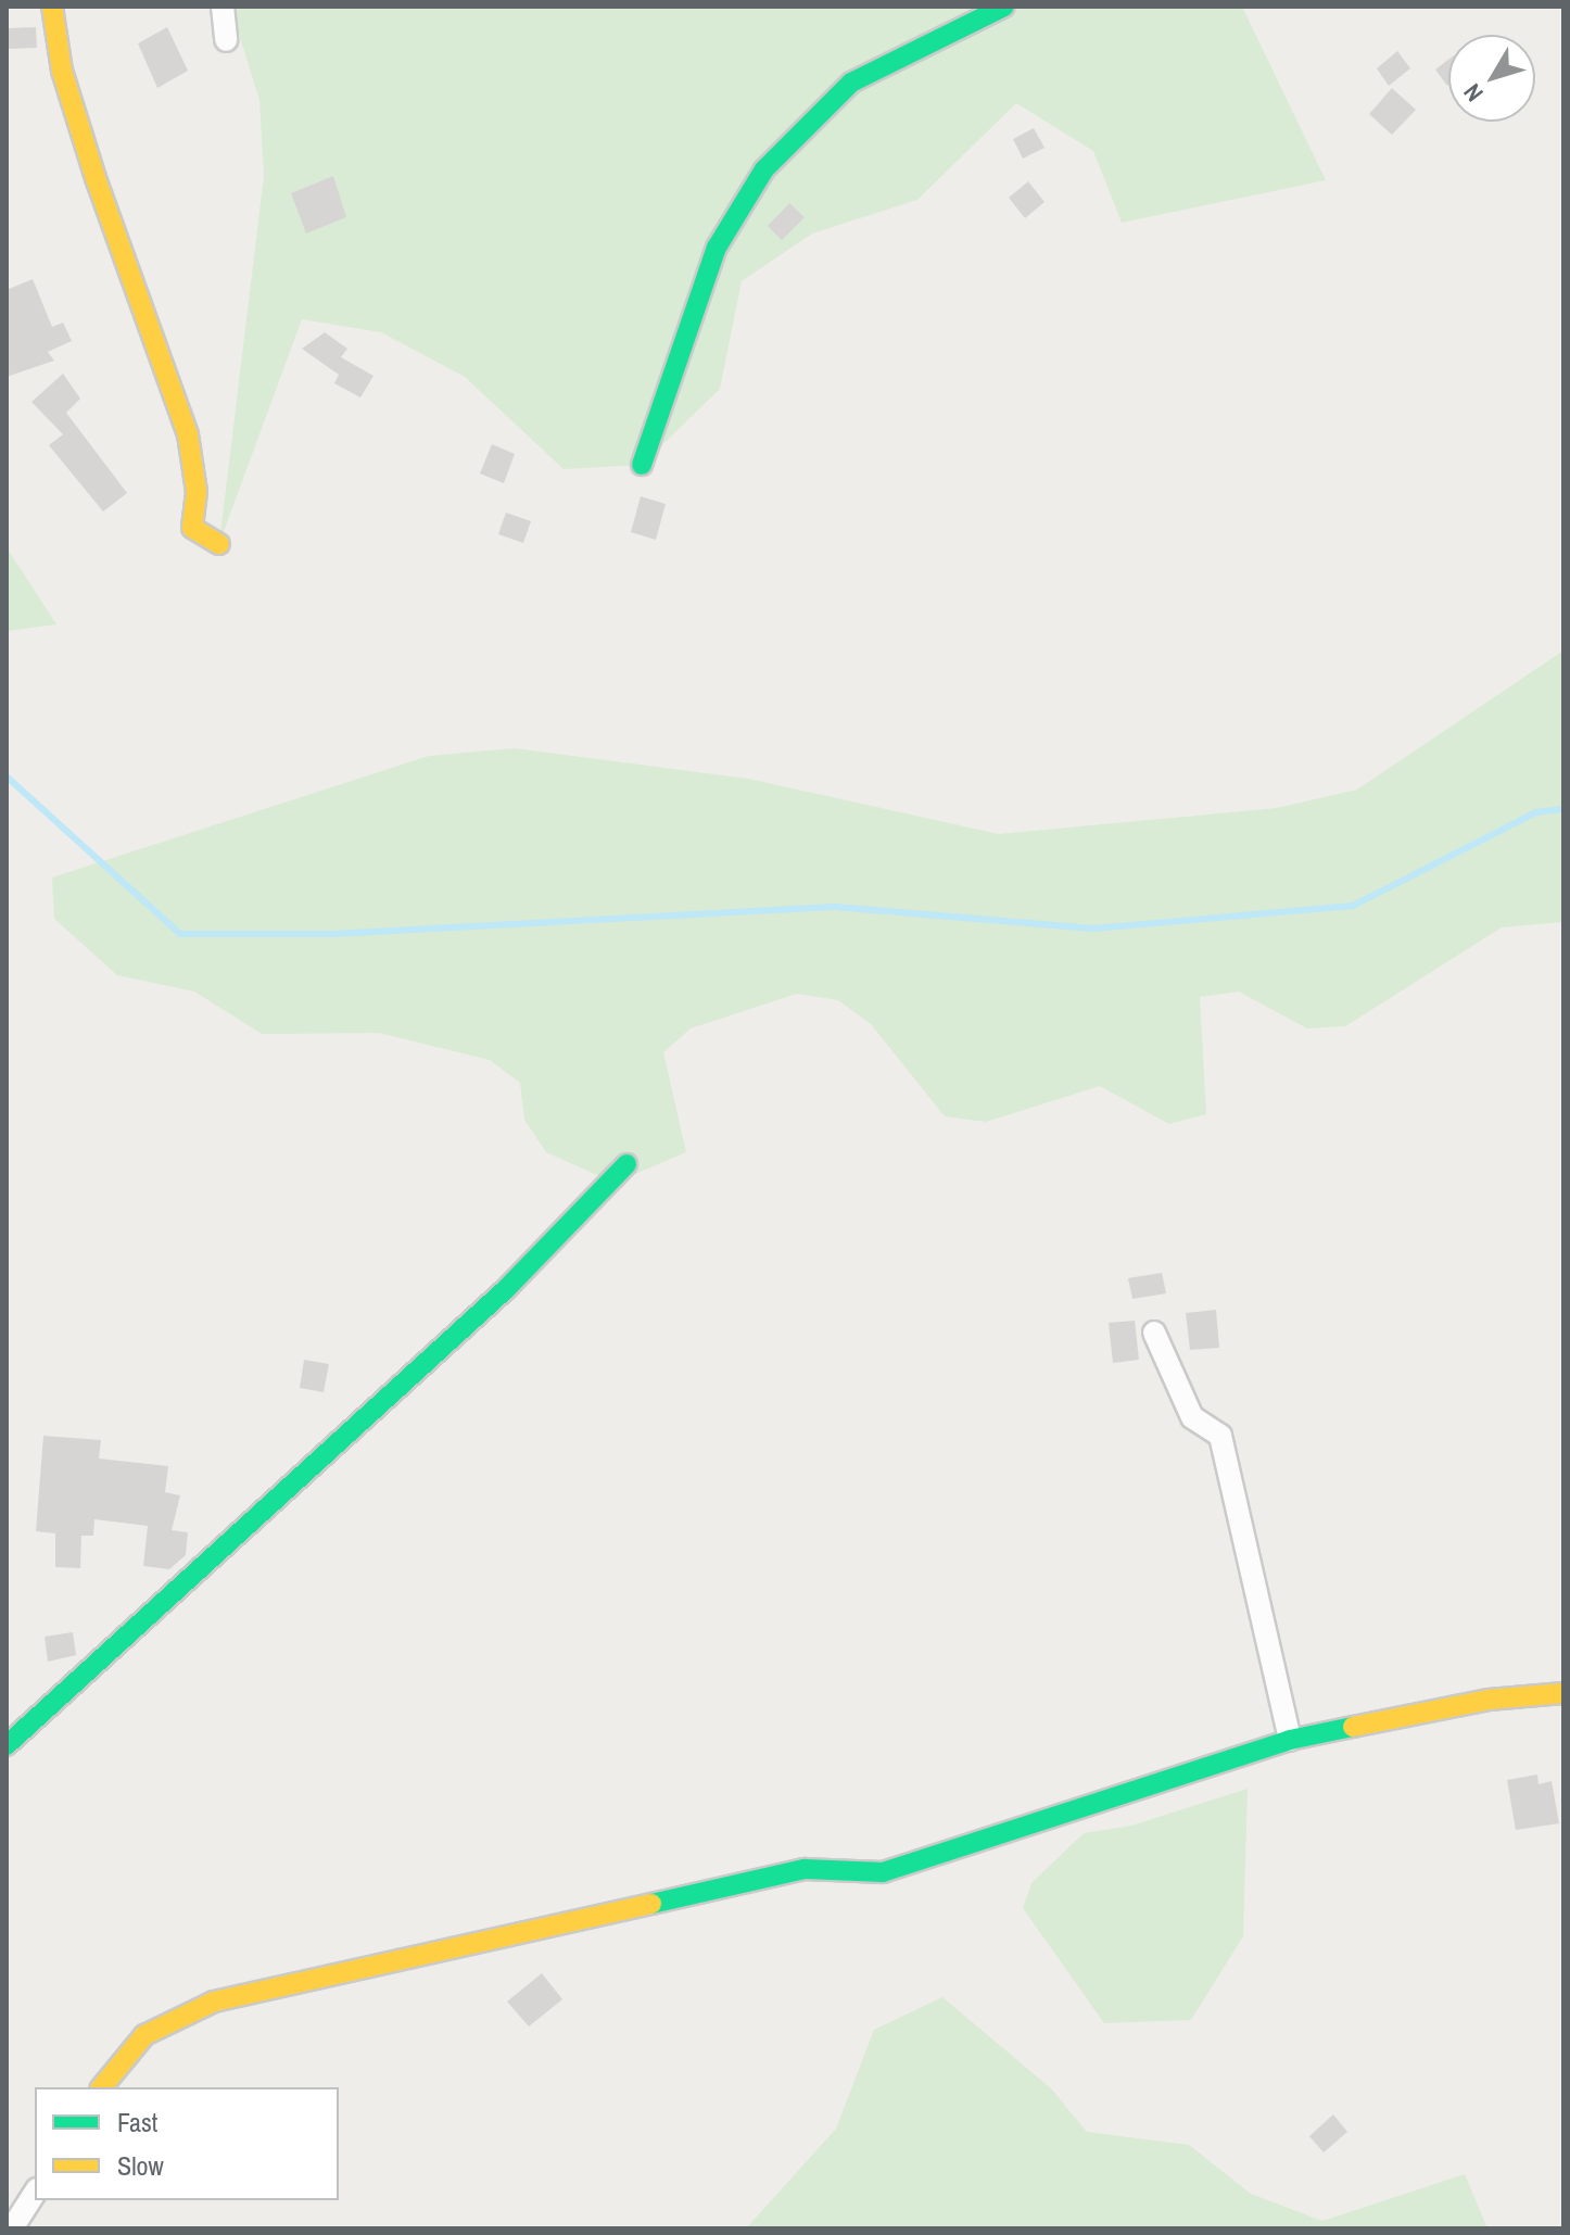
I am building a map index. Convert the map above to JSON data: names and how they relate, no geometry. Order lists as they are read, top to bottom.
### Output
{
  "legend": ["Fast", "Slow"],
  "north": "bottom left"
}
